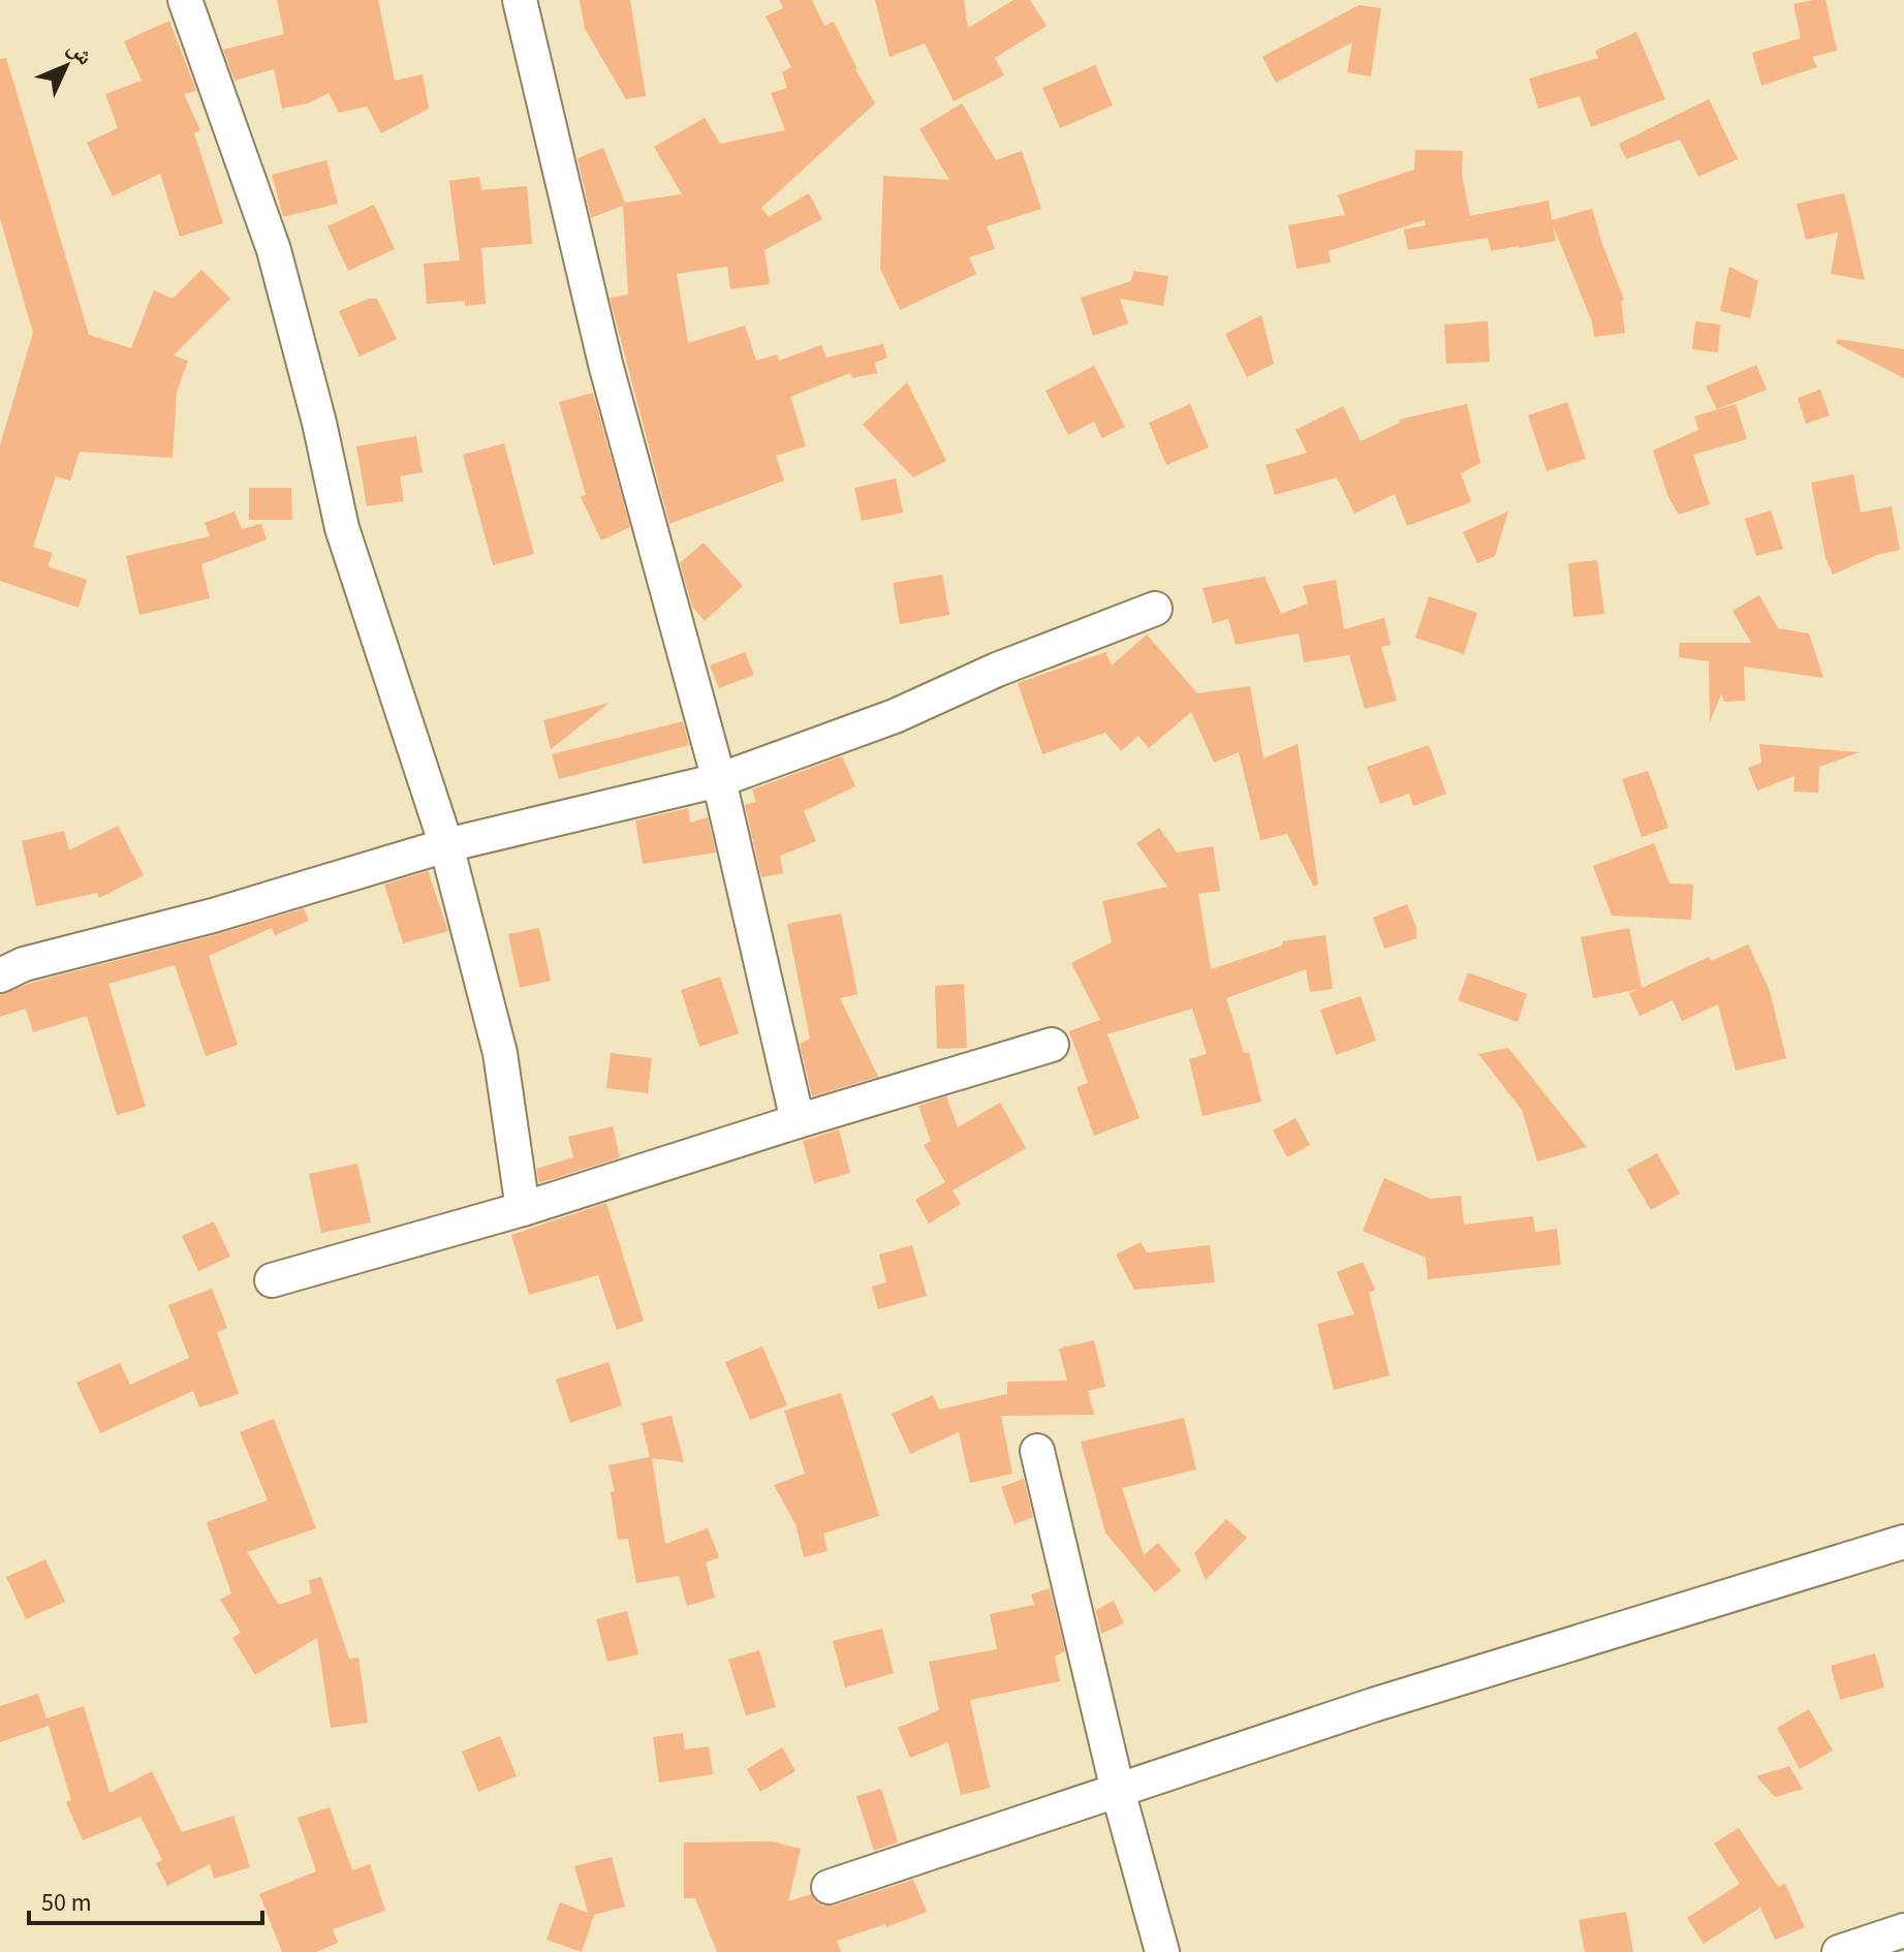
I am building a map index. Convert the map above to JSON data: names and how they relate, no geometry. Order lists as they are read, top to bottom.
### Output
{
  "scale_bar": "50 m",
  "north": "top right"
}
